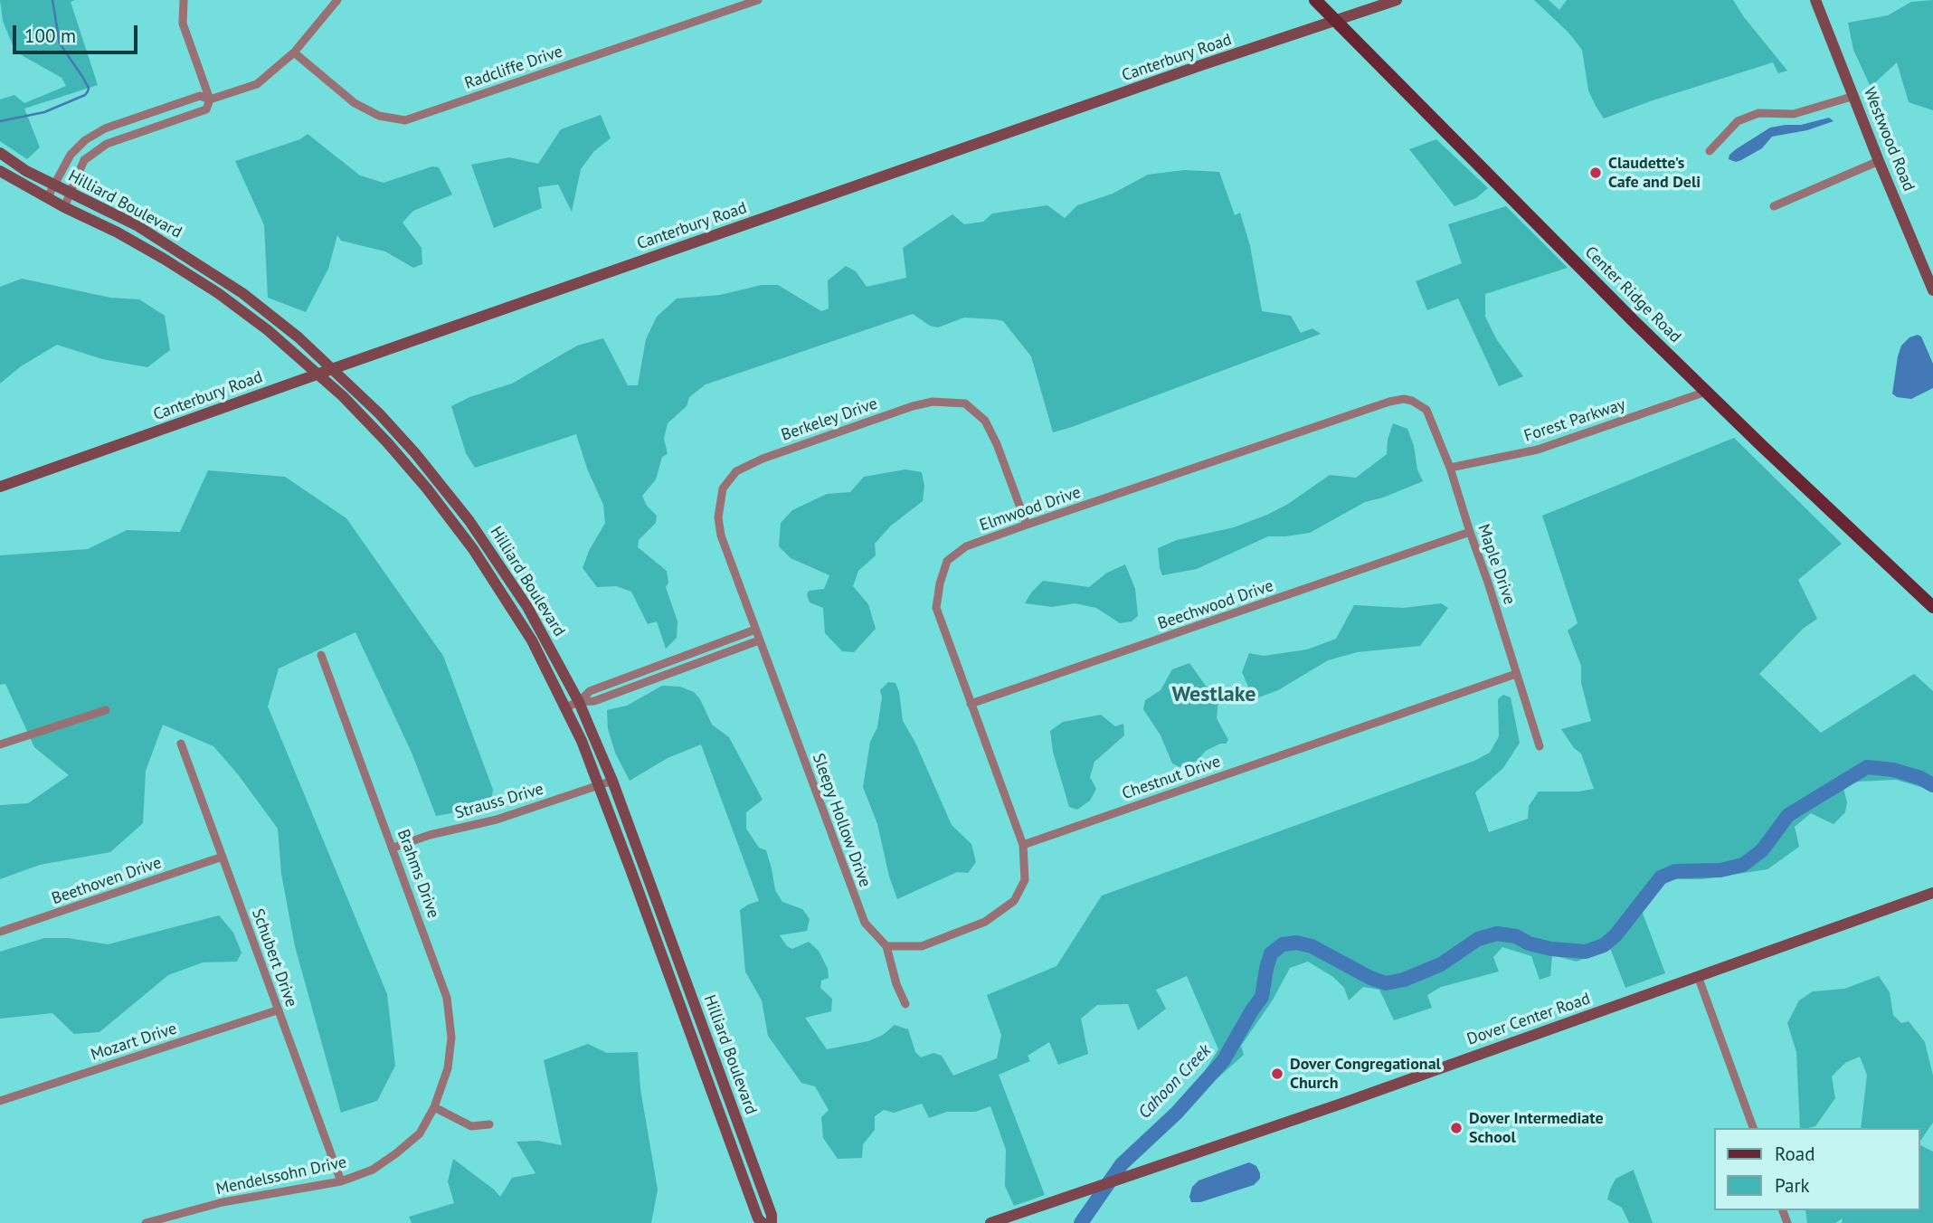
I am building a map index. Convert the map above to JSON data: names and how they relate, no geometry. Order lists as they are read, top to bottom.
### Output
{
  "streets": {
    "main road": ["Center Ridge Road"],
    "street": [
      "Canterbury Road",
      "Radcliffe Drive",
      "Westwood Road",
      "Hilliard Boulevard",
      "Berkeley Drive",
      "Forest Parkway",
      "Elmwood Drive",
      "Maple Drive",
      "Beechwood Drive",
      "Chestnut Drive",
      "Strauss Drive",
      "Sleepy Hollow Drive",
      "Brahms Drive",
      "Beethoven Drive",
      "Schubert Drive",
      "Dover Center Road",
      "Mozart Drive",
      "Mendelssohn Drive"
    ]
  },
  "crossings": [
    ["Canterbury Road", "Hilliard Boulevard"],
    ["Canterbury Road", "Center Ridge Road"],
    ["Hilliard Boulevard", "Strauss Drive"],
    ["Center Ridge Road", "Forest Parkway"],
    ["Berkeley Drive", "Elmwood Drive"],
    ["Berkeley Drive", "Sleepy Hollow Drive"],
    ["Forest Parkway", "Maple Drive"],
    ["Elmwood Drive", "Maple Drive"],
    ["Elmwood Drive", "Beechwood Drive"],
    ["Elmwood Drive", "Chestnut Drive"],
    ["Maple Drive", "Beechwood Drive"],
    ["Maple Drive", "Chestnut Drive"],
    ["Strauss Drive", "Brahms Drive"],
    ["Brahms Drive", "Mendelssohn Drive"],
    ["Beethoven Drive", "Schubert Drive"],
    ["Schubert Drive", "Mozart Drive"],
    ["Schubert Drive", "Mendelssohn Drive"]
  ],
  "districts": ["Westlake"],
  "water": ["Cahoon Creek"],
  "places": ["Claudette's Cafe and Deli", "Dover Congregational Church", "Dover Intermediate School"],
  "legend": ["Road", "Park"],
  "scale_bar": "100 m"
}
